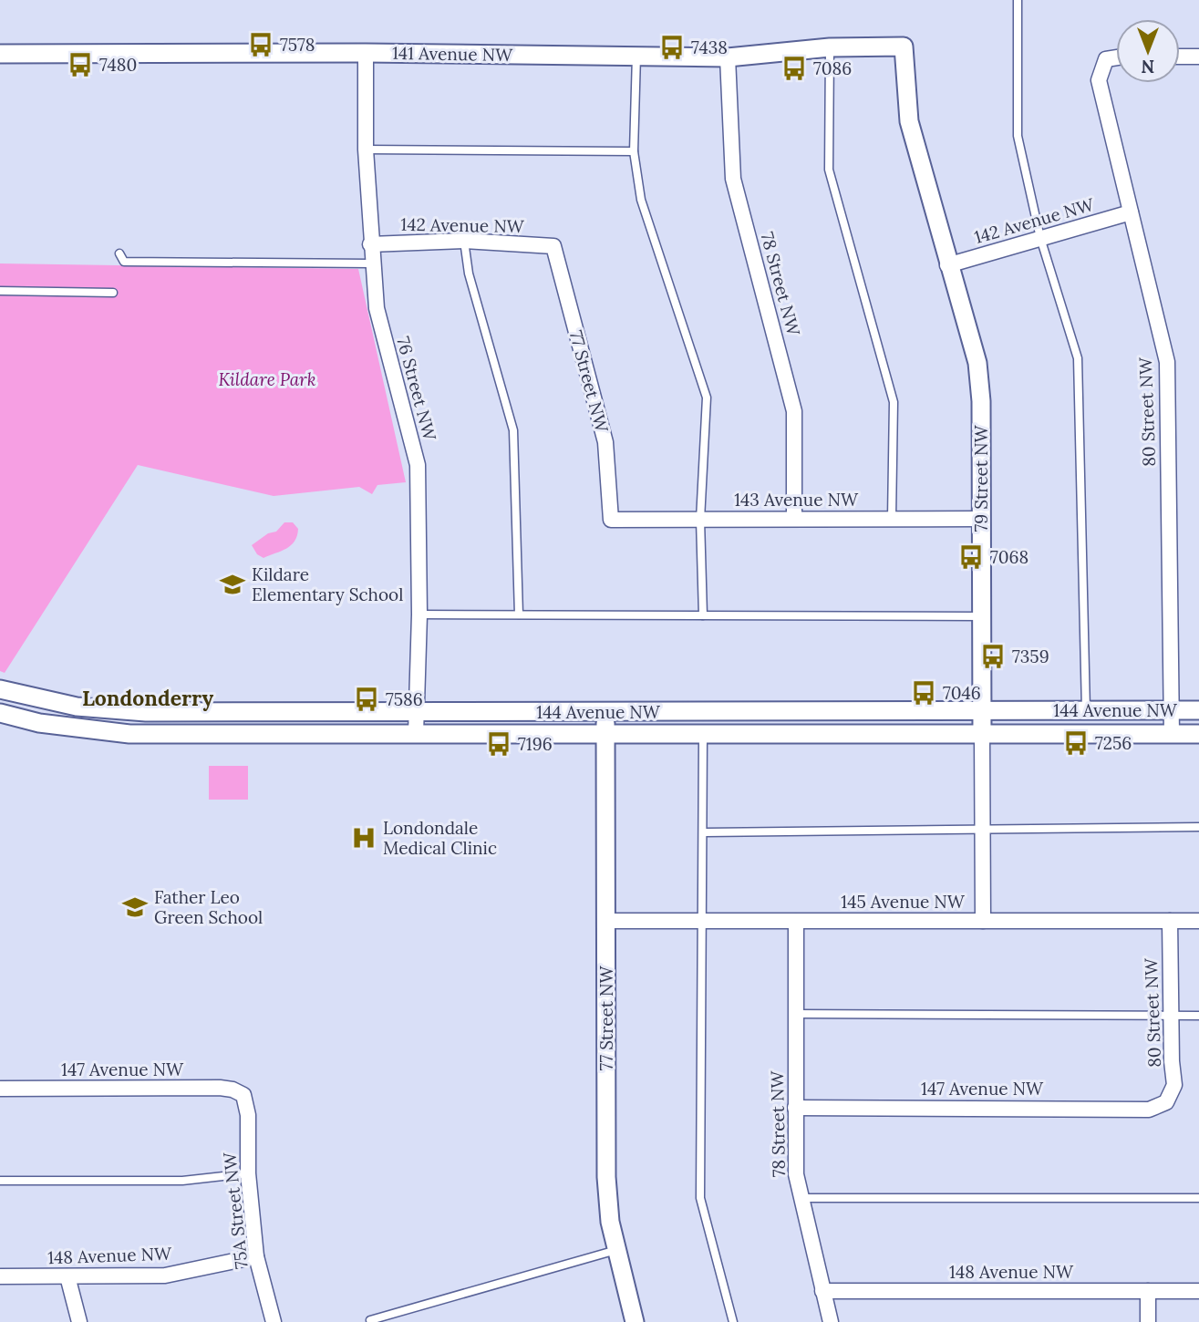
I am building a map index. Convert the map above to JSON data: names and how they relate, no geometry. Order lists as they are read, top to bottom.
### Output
{
  "streets": {
    "street": [
      "141 Avenue NW",
      "142 Avenue NW",
      "78 Street NW",
      "77 Street NW",
      "76 Street NW",
      "80 Street NW",
      "79 Street NW",
      "143 Avenue NW",
      "144 Avenue NW",
      "145 Avenue NW",
      "147 Avenue NW",
      "75A Street NW",
      "148 Avenue NW"
    ]
  },
  "crossings": [
    ["141 Avenue NW", "78 Street NW"],
    ["141 Avenue NW", "76 Street NW"],
    ["141 Avenue NW", "79 Street NW"],
    ["142 Avenue NW", "77 Street NW"],
    ["142 Avenue NW", "76 Street NW"],
    ["142 Avenue NW", "80 Street NW"],
    ["142 Avenue NW", "79 Street NW"],
    ["78 Street NW", "143 Avenue NW"],
    ["78 Street NW", "145 Avenue NW"],
    ["78 Street NW", "147 Avenue NW"],
    ["78 Street NW", "148 Avenue NW"],
    ["77 Street NW", "143 Avenue NW"],
    ["77 Street NW", "144 Avenue NW"],
    ["77 Street NW", "145 Avenue NW"],
    ["76 Street NW", "144 Avenue NW"],
    ["80 Street NW", "144 Avenue NW"],
    ["80 Street NW", "145 Avenue NW"],
    ["80 Street NW", "147 Avenue NW"],
    ["79 Street NW", "143 Avenue NW"],
    ["79 Street NW", "144 Avenue NW"],
    ["79 Street NW", "145 Avenue NW"],
    ["147 Avenue NW", "75A Street NW"],
    ["75A Street NW", "148 Avenue NW"]
  ],
  "districts": ["Londonderry"],
  "parks": ["Kildare Park"],
  "places": {
    "bus stop": [
      "7578",
      "7438",
      "7480",
      "7086",
      "7068",
      "7359",
      "7046",
      "7586",
      "7256",
      "7196"
    ],
    "school or university": ["Kildare Elementary School", "Father Leo Green School"],
    "hospital": ["Londondale Medical Clinic"]
  },
  "north": "bottom"
}
